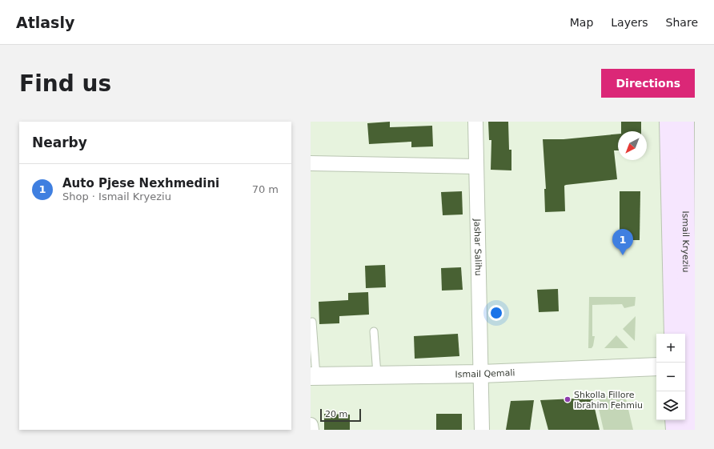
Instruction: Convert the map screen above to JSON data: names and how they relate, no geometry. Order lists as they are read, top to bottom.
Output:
{
  "streets": {
    "main road": ["Ismail Kryeziu"],
    "street": ["Jashar Salihu", "Ismail Qemali"]
  },
  "crossings": [
    ["Jashar Salihu", "Ismail Qemali"]
  ],
  "places": ["Shkolla Fillore Ibrahim Fehmiu"],
  "scale_bar": "20 m",
  "north": "bottom left",
  "page": {
    "header": "Atlasly",
    "nav": ["Map", "Layers", "Share"],
    "buttons": "Directions",
    "title": "Find us",
    "heading": "Nearby",
    "list": [
      {
        "mark": "1",
        "name": "Auto Pjese Nexhmedini",
        "note": "Shop · Ismail Kryeziu",
        "value": "70 m"
      }
    ],
    "pins": "1",
    "map_buttons": ["+", "−"],
    "scale": "20 m"
  }
}
